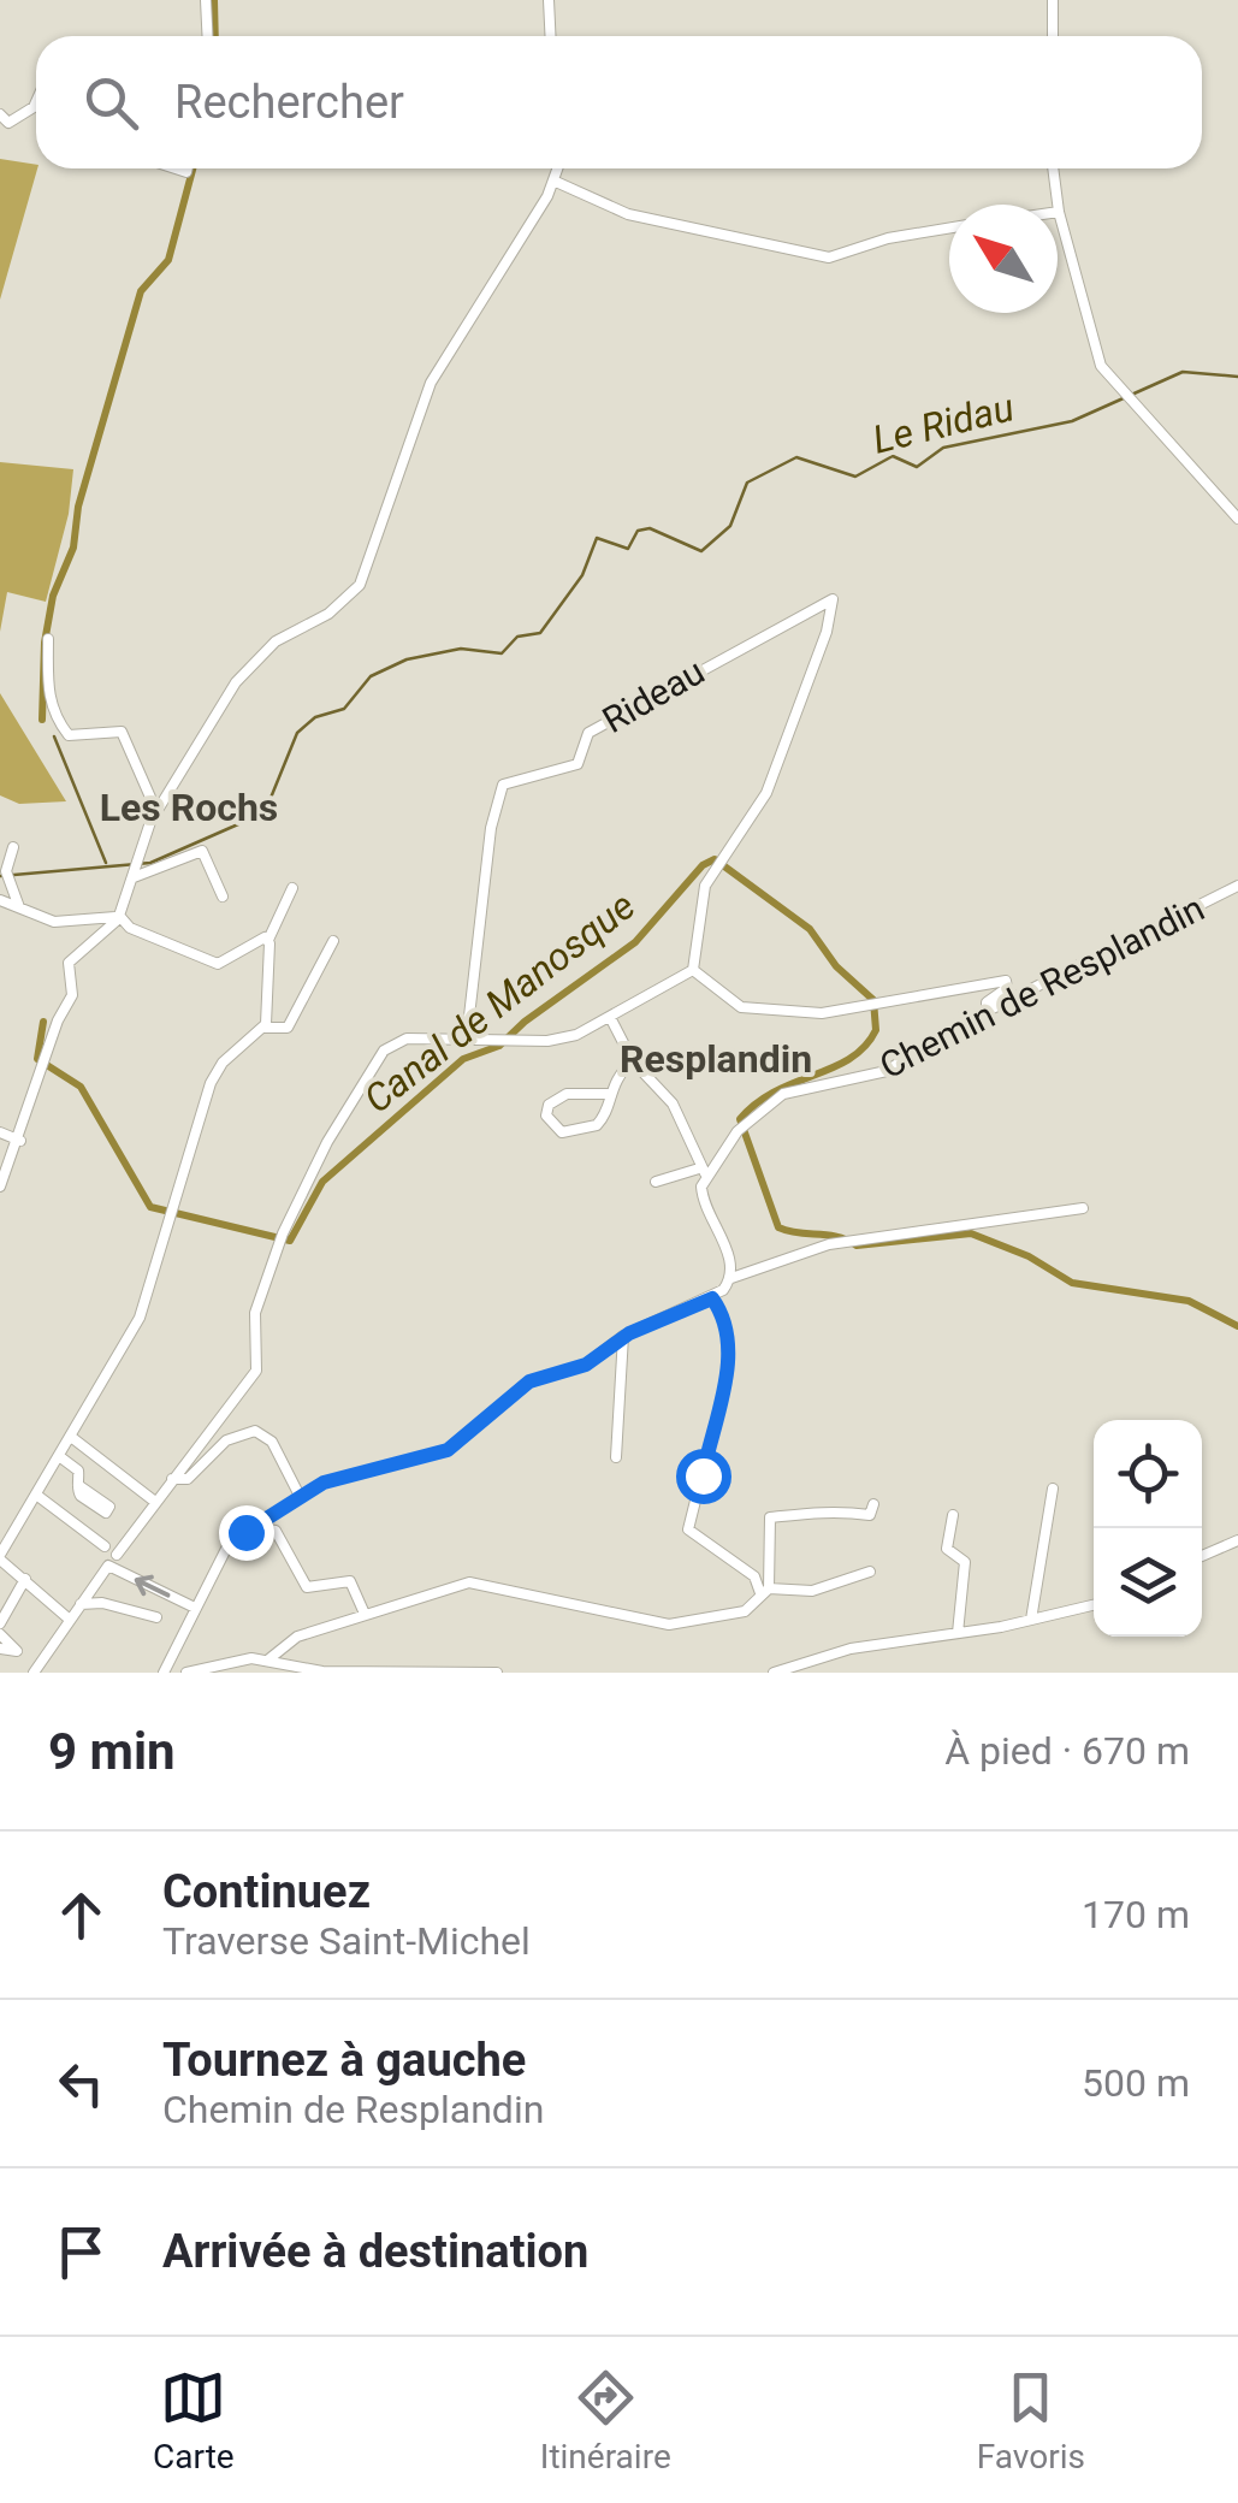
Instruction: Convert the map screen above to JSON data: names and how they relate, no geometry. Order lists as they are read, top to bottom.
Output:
{
  "streets": {
    "street": ["Rideau", "Chemin de Resplandin"]
  },
  "districts": ["Les Rochs", "Resplandin"],
  "water": ["Le Ridau", "Canal de Manosque"],
  "north": "top left",
  "page": {
    "search": "Rechercher",
    "heading": ["9 min", "À pied · 670 m"],
    "list": [
      ["Continuez", "Traverse Saint-Michel", "170 m"],
      ["Tournez à gauche", "Chemin de Resplandin", "500 m"],
      "Arrivée à destination"
    ],
    "nav": ["Carte", "Itinéraire", "Favoris"]
  }
}
